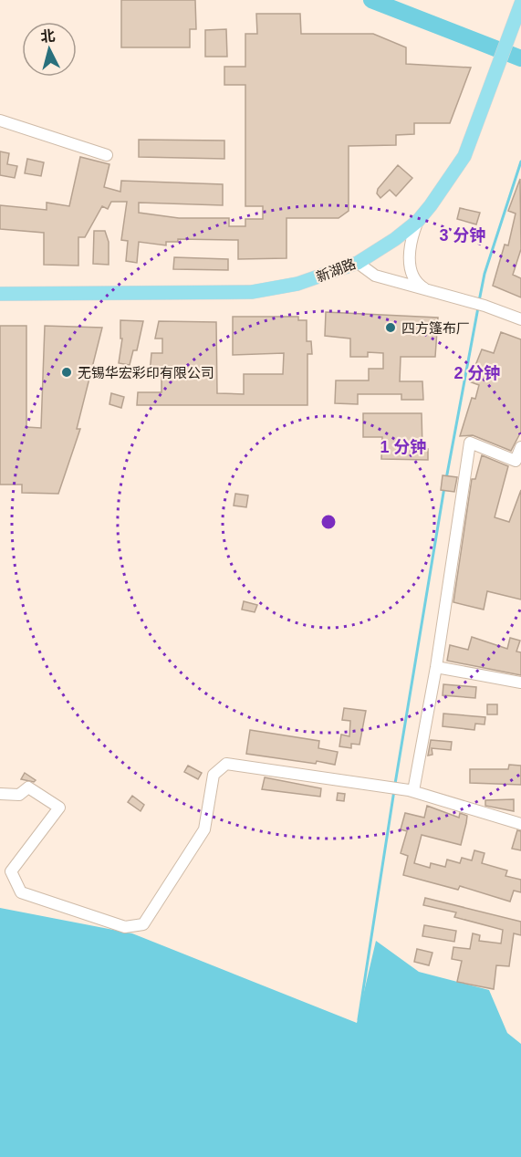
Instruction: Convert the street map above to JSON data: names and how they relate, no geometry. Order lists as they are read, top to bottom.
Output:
{
  "streets": {
    "main road": ["新湖路"]
  },
  "places": ["四方篷布厂", "无锡华宏彩印有限公司"],
  "north": "top",
  "rings": ["3 分钟", "2 分钟", "1 分钟"]
}
